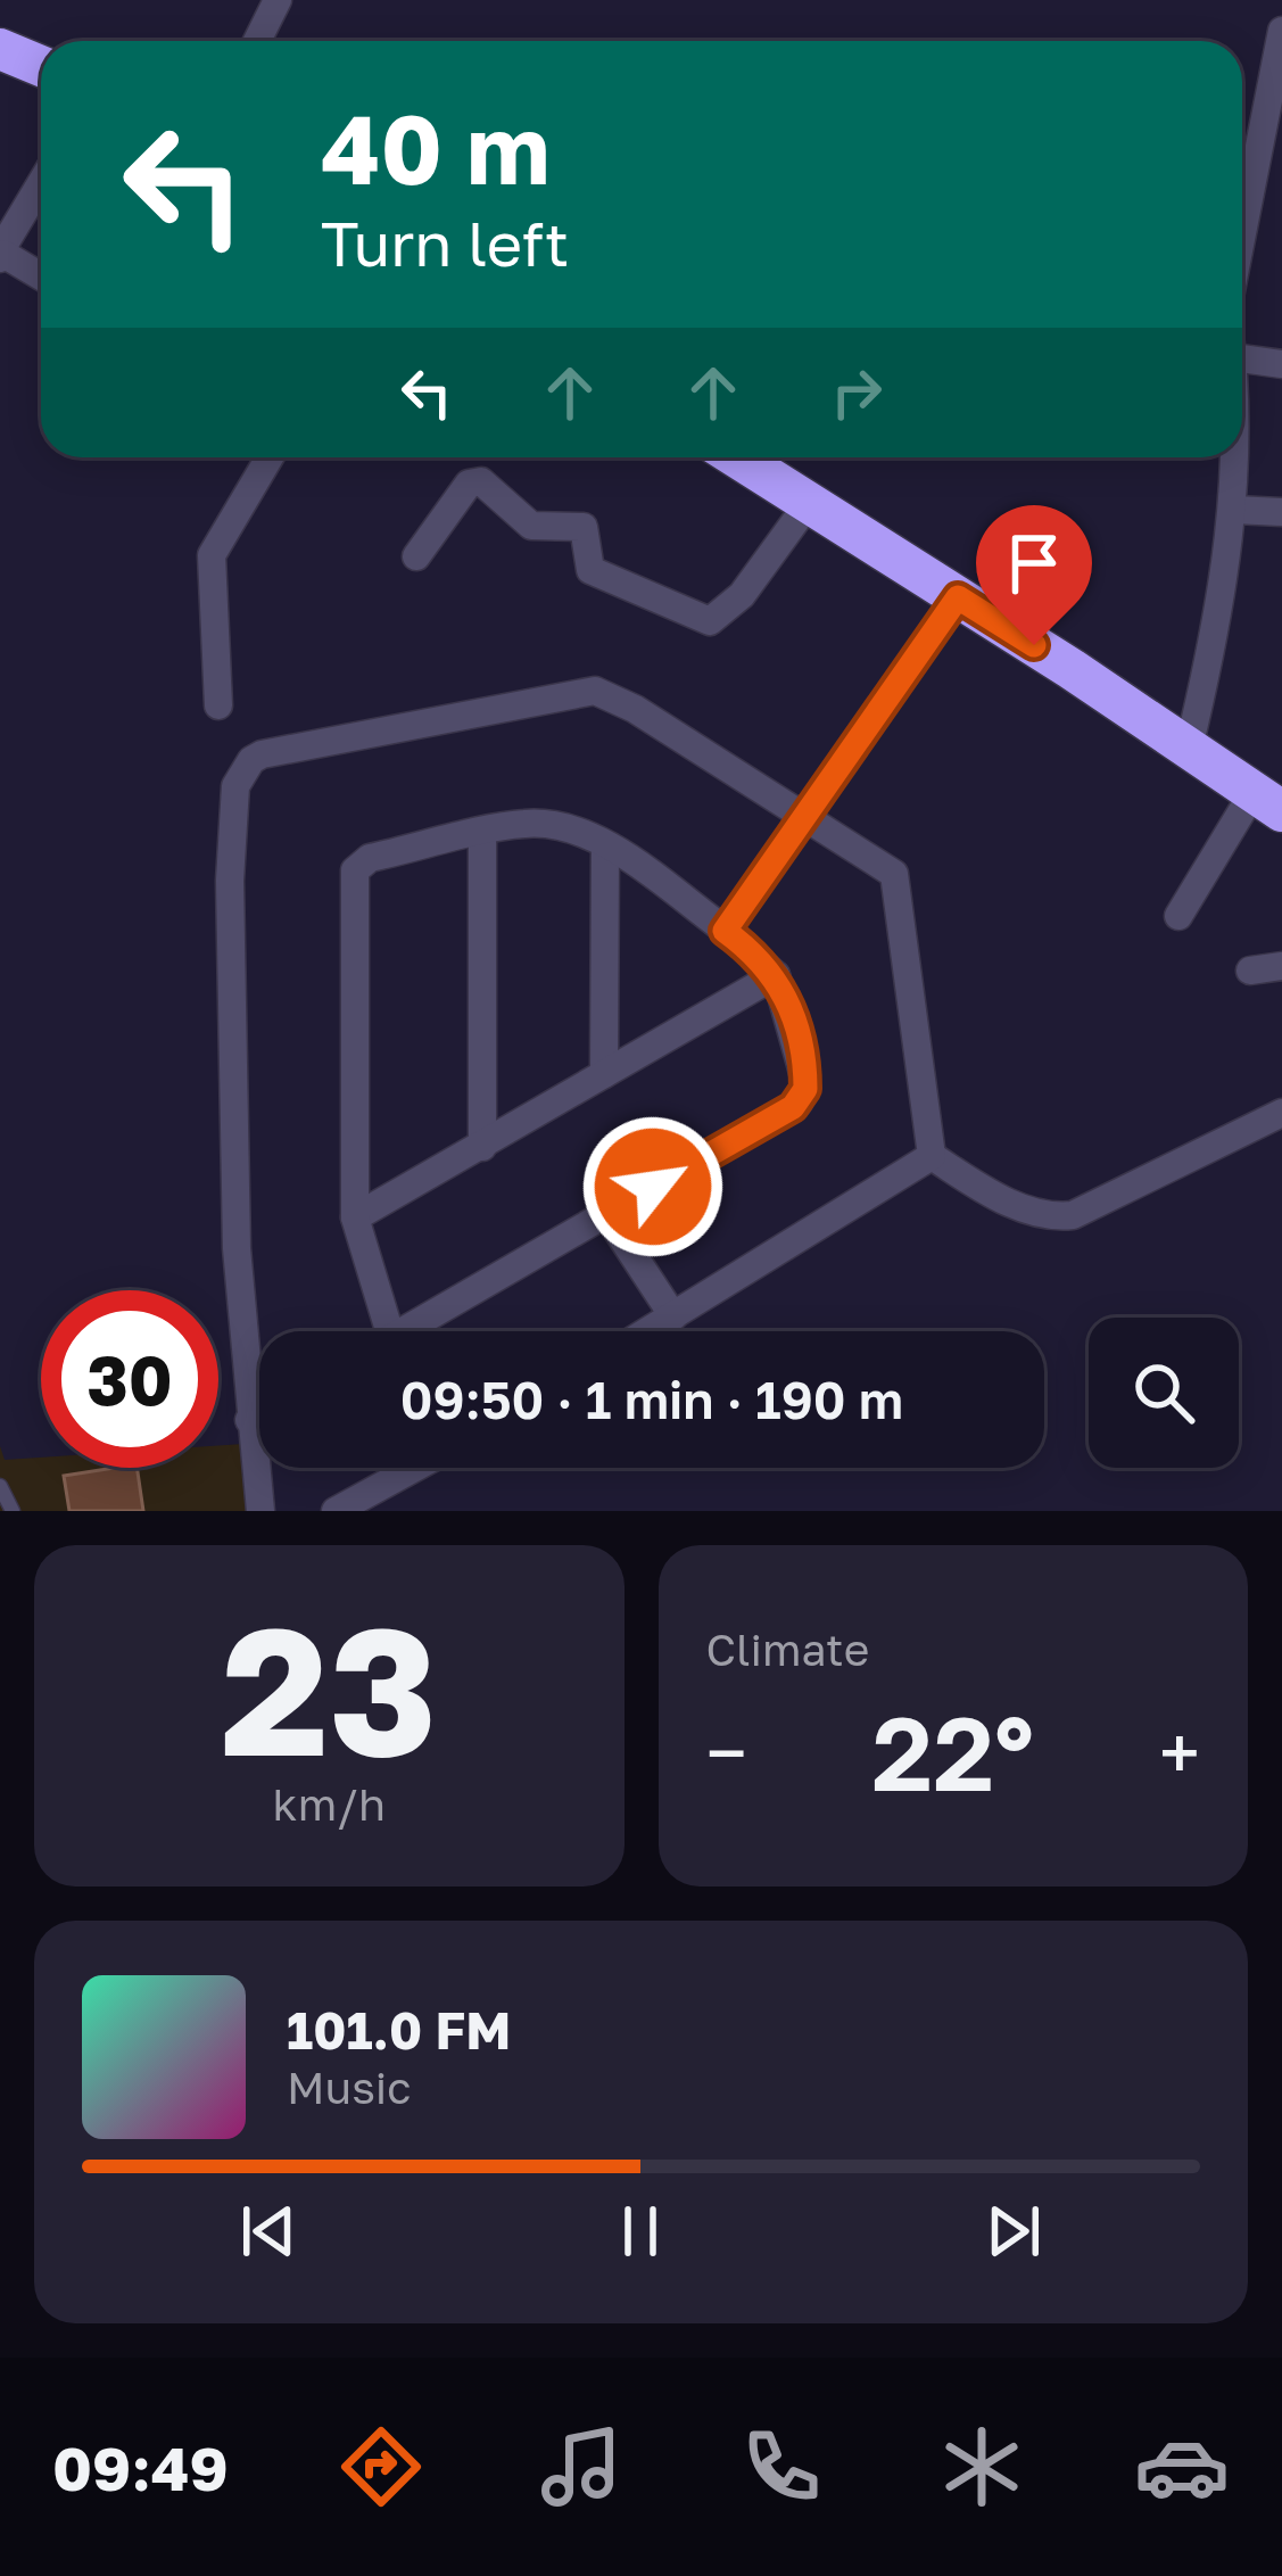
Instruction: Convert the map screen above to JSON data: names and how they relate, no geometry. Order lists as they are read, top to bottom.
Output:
{
  "page": {
    "turn": ["40 m", "Turn left"],
    "limit": "30",
    "trip": "09:50 · 1 min · 190 m",
    "tile": [
      ["23", "km/h"],
      "Climate"
    ],
    "heat": ["−", "22°", "+"],
    "song": ["101.0 FM", "Music"],
    "tabs": "09:49"
  }
}
